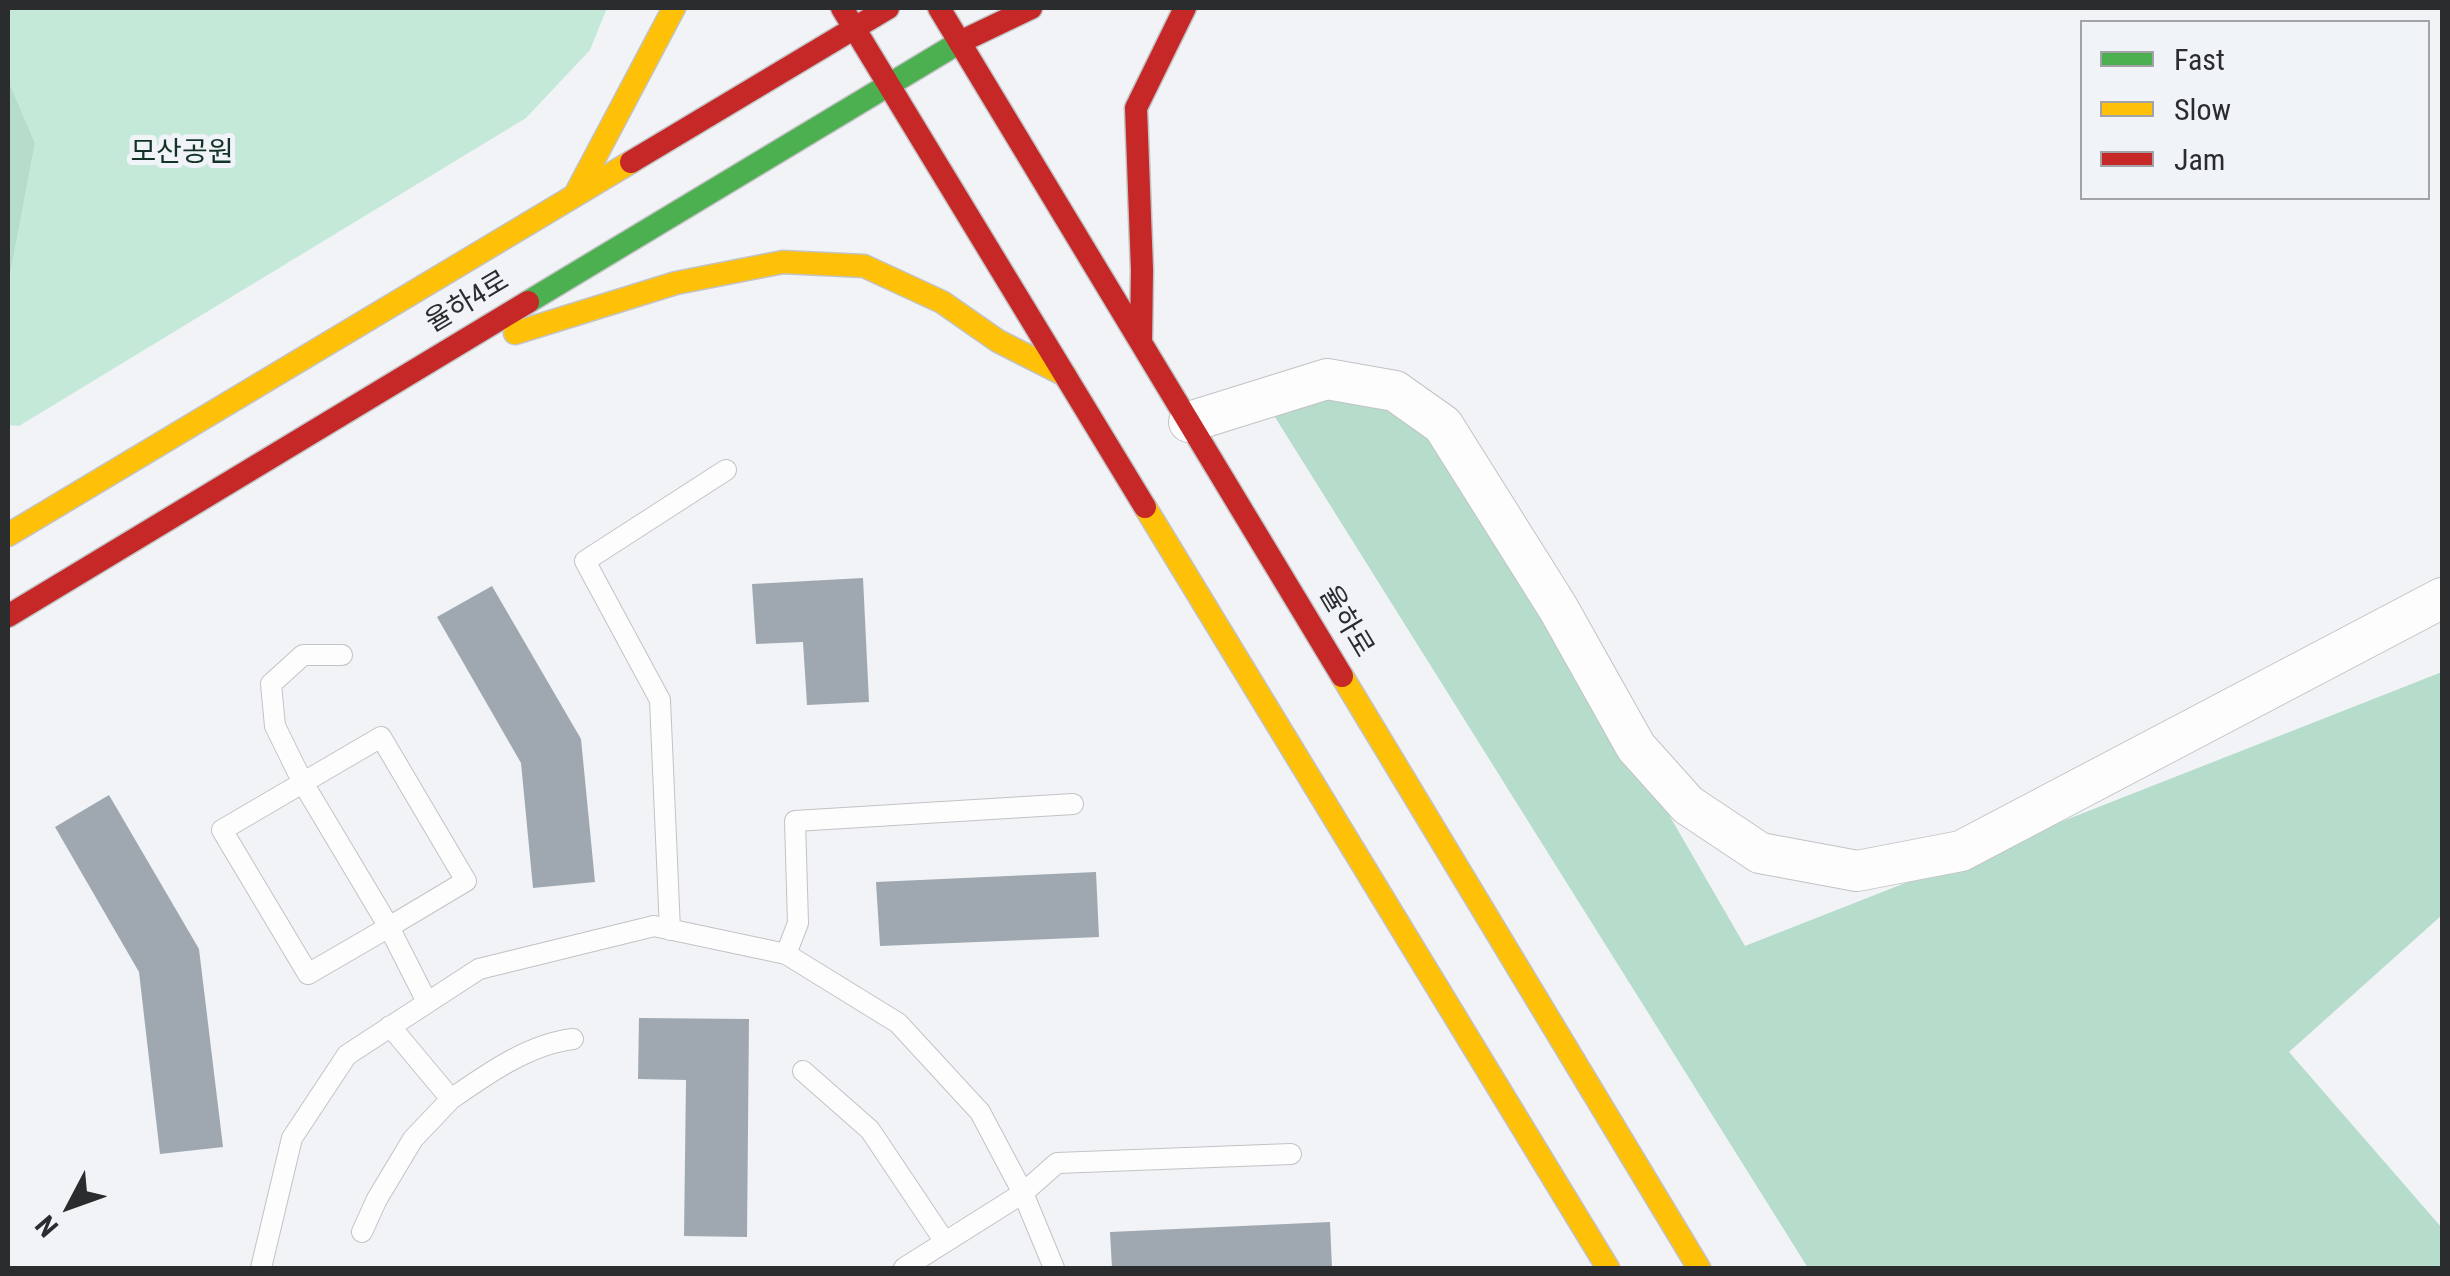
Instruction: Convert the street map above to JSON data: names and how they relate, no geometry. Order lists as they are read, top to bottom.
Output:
{
  "streets": {
    "main road": ["율하4로", "율하로"]
  },
  "crossings": [
    ["율하4로", "율하로"]
  ],
  "parks": ["모산공원"],
  "legend": ["Fast", "Slow", "Jam"],
  "north": "bottom left"
}
